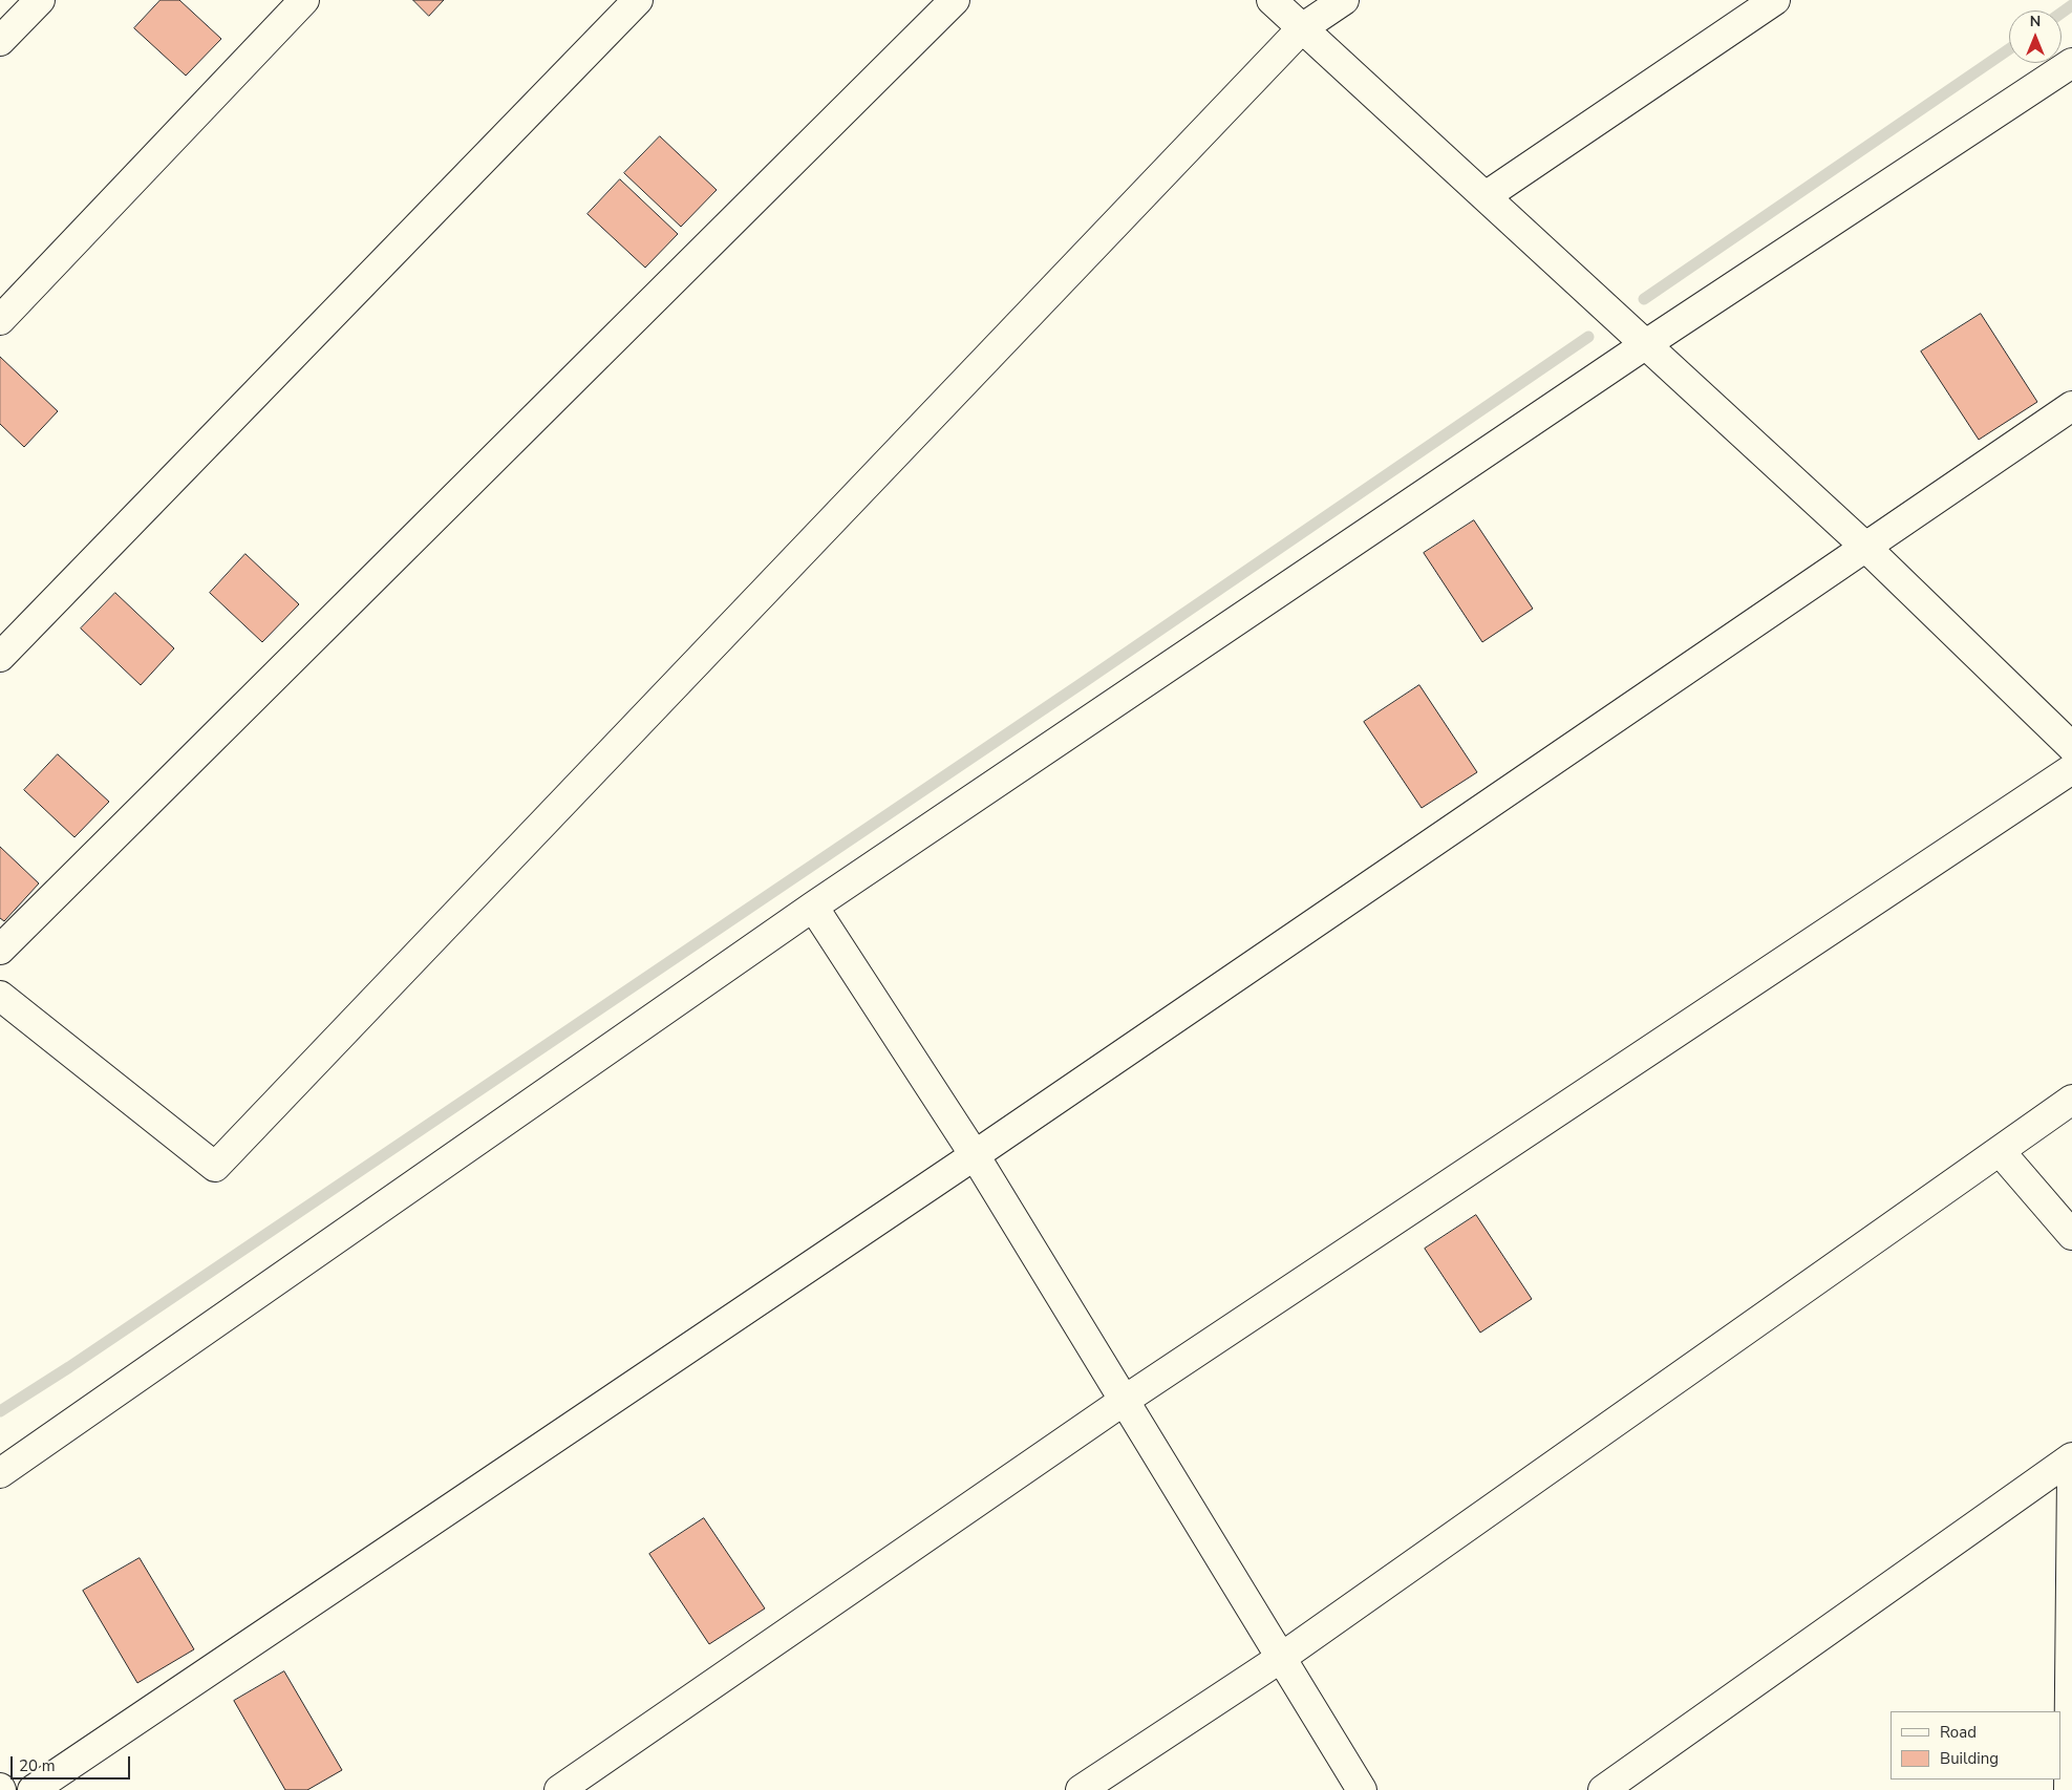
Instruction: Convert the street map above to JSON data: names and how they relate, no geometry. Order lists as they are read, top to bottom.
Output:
{
  "legend": ["Road", "Building"],
  "scale_bar": "20 m",
  "north": "top"
}
